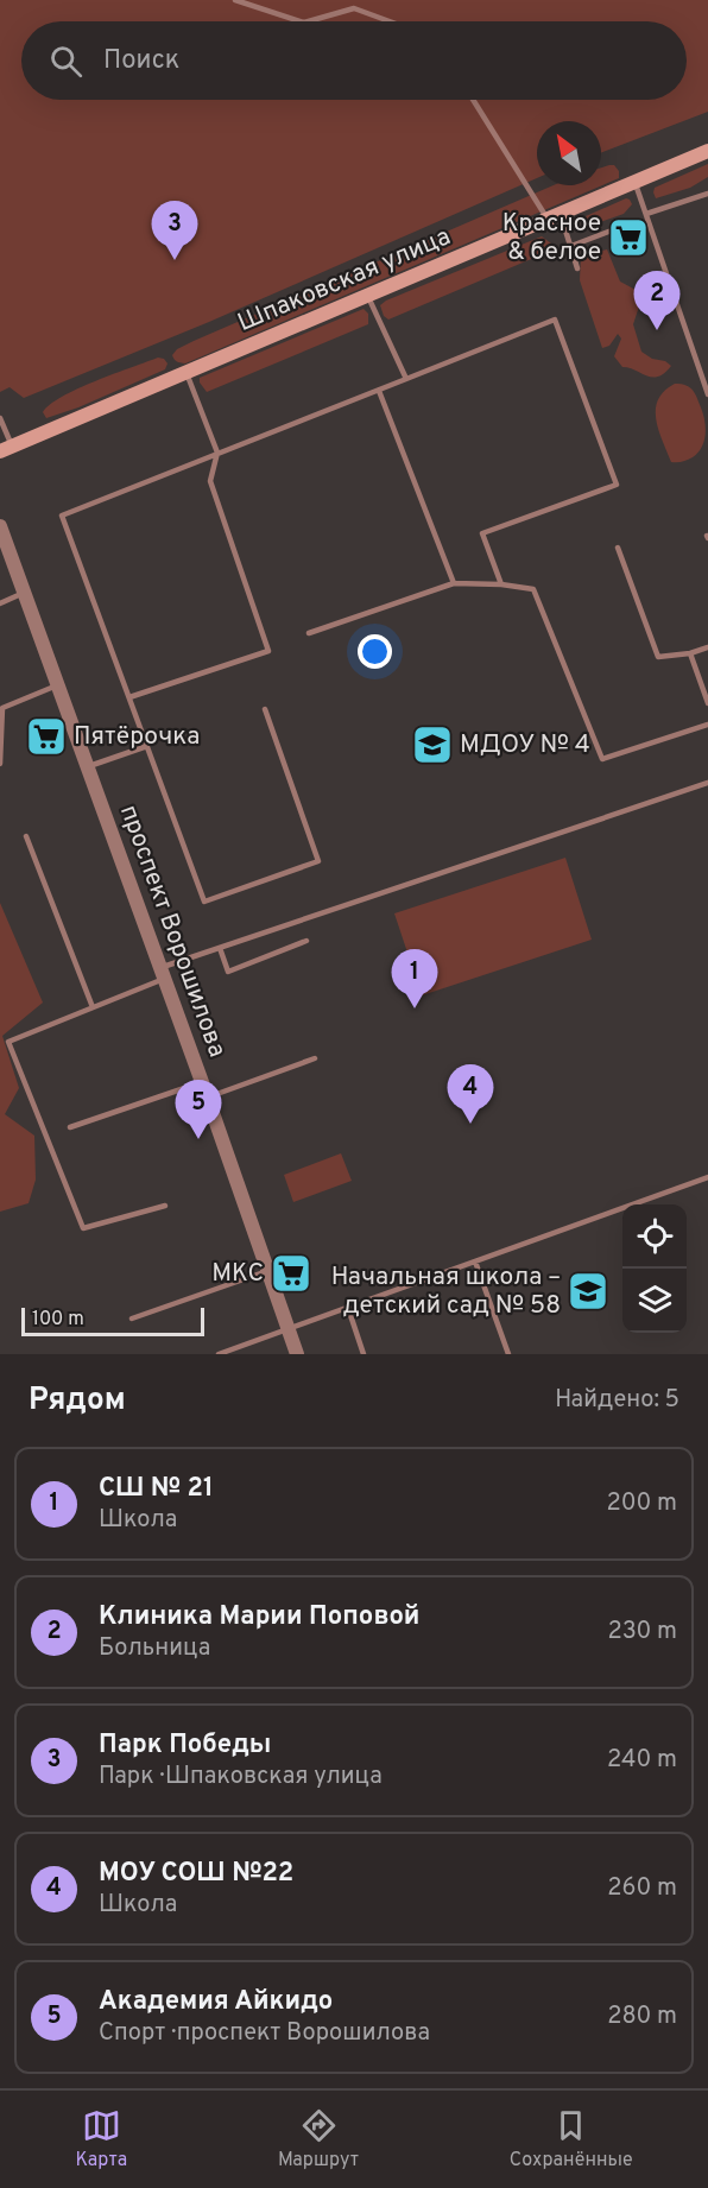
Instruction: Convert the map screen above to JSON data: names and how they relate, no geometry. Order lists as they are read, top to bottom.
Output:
{
  "streets": {
    "main road": ["Шпаковская улица"],
    "street": ["проспект Ворошилова"]
  },
  "places": {
    "supermarket": ["Красное & белое", "Пятёрочка", "МКС"],
    "school or university": ["МДОУ № 4", "Начальная школа – детский сад № 58"]
  },
  "scale_bar": "100 m",
  "north": "top left",
  "page": {
    "search": "Поиск",
    "pins": [
      "3",
      "2",
      "1",
      "4",
      "5"
    ],
    "scale": "100 m",
    "heading": ["Рядом", "Найдено: 5"],
    "list": [
      {
        "mark": "1",
        "name": "СШ № 21",
        "note": "Школа",
        "value": "200 m"
      },
      {
        "mark": "2",
        "name": "Клиника Марии Поповой",
        "note": "Больница",
        "value": "230 m"
      },
      {
        "mark": "3",
        "name": "Парк Победы",
        "note": "Парк · Шпаковская улица",
        "value": "240 m"
      },
      {
        "mark": "4",
        "name": "МОУ СОШ №22",
        "note": "Школа",
        "value": "260 m"
      },
      {
        "mark": "5",
        "name": "Академия Айкидо",
        "note": "Спорт · проспект Ворошилова",
        "value": "280 m"
      }
    ],
    "nav": ["Карта", "Маршрут", "Сохранённые"]
  }
}
